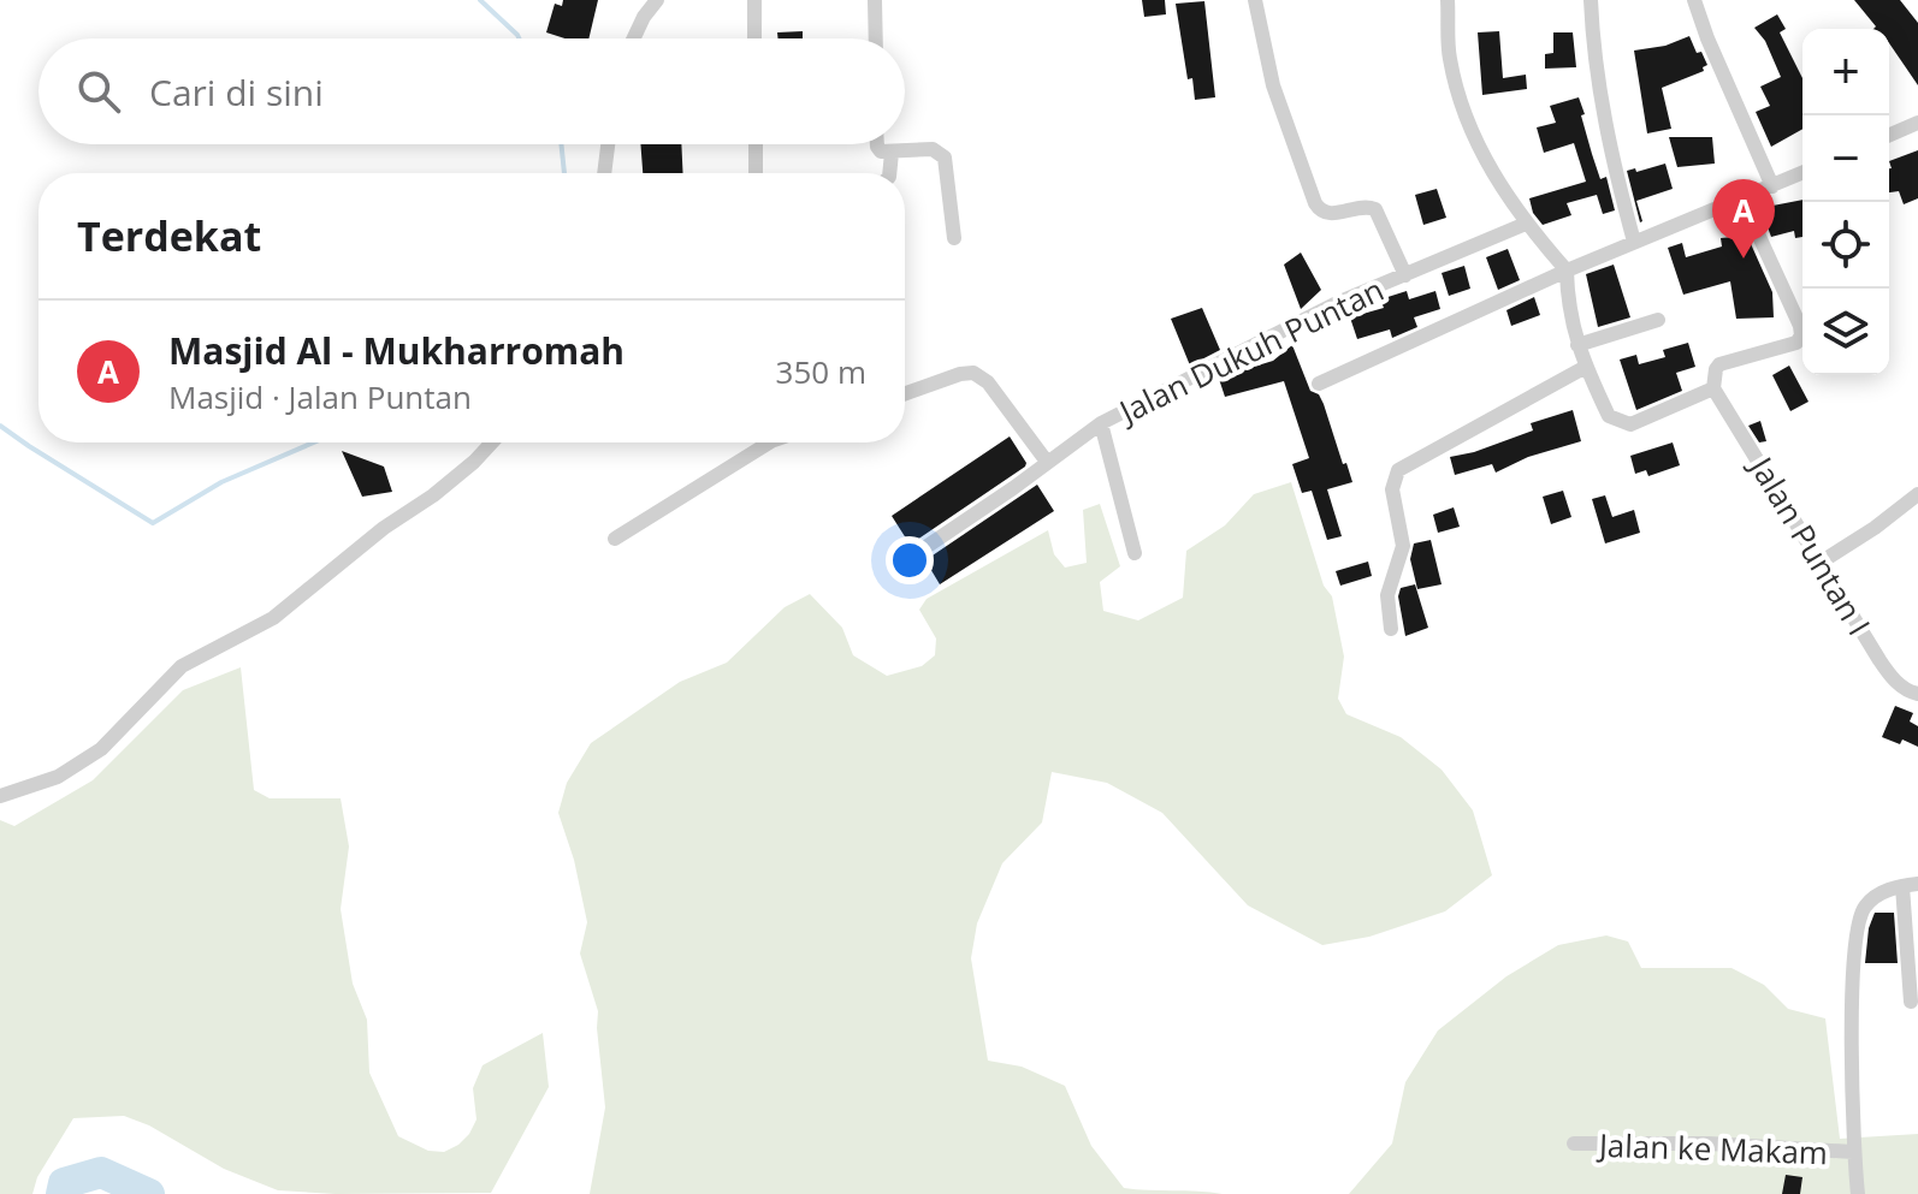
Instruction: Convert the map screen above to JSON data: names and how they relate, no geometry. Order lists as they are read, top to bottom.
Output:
{
  "streets": {
    "street": ["Jalan Dukuh Puntan", "Jalan Puntan I", "Jalan ke Makam"]
  },
  "page": {
    "map_buttons": ["+", "−"],
    "search": "Cari di sini",
    "heading": "Terdekat",
    "pins": "A",
    "list": [
      {
        "mark": "A",
        "name": "Masjid Al - Mukharromah",
        "note": "Masjid · Jalan Puntan",
        "value": "350 m"
      }
    ]
  }
}
